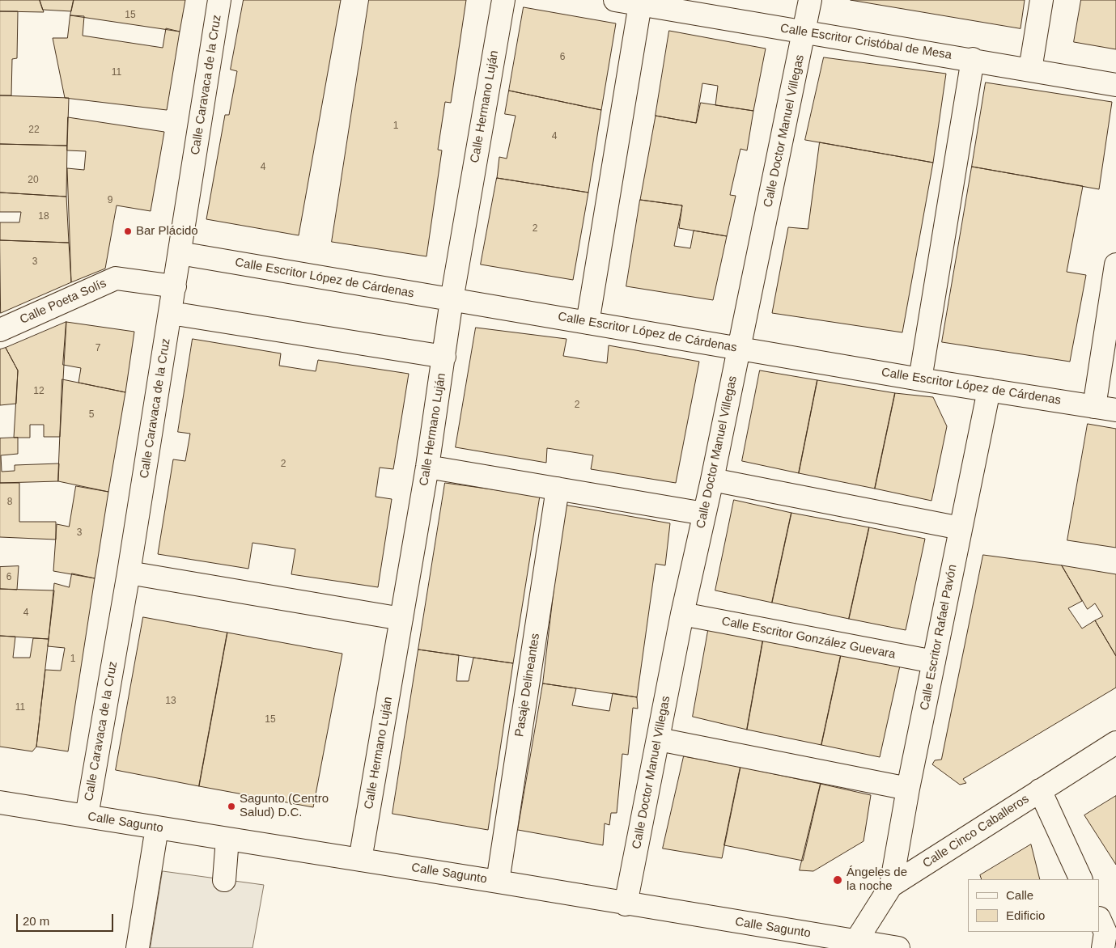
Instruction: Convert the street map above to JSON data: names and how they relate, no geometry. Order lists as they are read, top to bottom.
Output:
{
  "streets": {
    "street": [
      "Calle Escritor Cristóbal de Mesa",
      "Calle Caravaca de la Cruz",
      "Calle Hermano Luján",
      "Calle Doctor Manuel Villegas",
      "Calle Escritor López de Cárdenas",
      "Calle Poeta Solís",
      "Calle Escritor Rafael Pavón",
      "Calle Escritor González Guevara",
      "Pasaje Delineantes",
      "Calle Sagunto",
      "Calle Cinco Caballeros"
    ]
  },
  "crossings": [
    ["Calle Escritor Cristóbal de Mesa", "Calle Doctor Manuel Villegas"],
    ["Calle Caravaca de la Cruz", "Calle Escritor López de Cárdenas"],
    ["Calle Caravaca de la Cruz", "Calle Poeta Solís"],
    ["Calle Caravaca de la Cruz", "Calle Sagunto"],
    ["Calle Hermano Luján", "Calle Escritor López de Cárdenas"],
    ["Calle Hermano Luján", "Calle Sagunto"],
    ["Calle Doctor Manuel Villegas", "Calle Escritor López de Cárdenas"],
    ["Calle Doctor Manuel Villegas", "Calle Escritor González Guevara"],
    ["Calle Doctor Manuel Villegas", "Calle Sagunto"],
    ["Calle Escritor López de Cárdenas", "Calle Escritor Rafael Pavón"],
    ["Calle Escritor Rafael Pavón", "Calle Escritor González Guevara"],
    ["Calle Escritor Rafael Pavón", "Calle Cinco Caballeros"],
    ["Pasaje Delineantes", "Calle Sagunto"],
    ["Calle Sagunto", "Calle Cinco Caballeros"]
  ],
  "places": ["Bar Plácido", "Sagunto (Centro Salud) D.C.", "Ángeles de la noche"],
  "house_numbers": [
    "15",
    "6",
    "11",
    "1",
    "22",
    "4",
    "4",
    "20",
    "9",
    "18",
    "2",
    "3",
    "7",
    "12",
    "2",
    "5",
    "2",
    "8",
    "3",
    "6",
    "4",
    "1",
    "13",
    "11",
    "15"
  ],
  "legend": ["Calle", "Edificio"],
  "scale_bar": "20 m"
}
